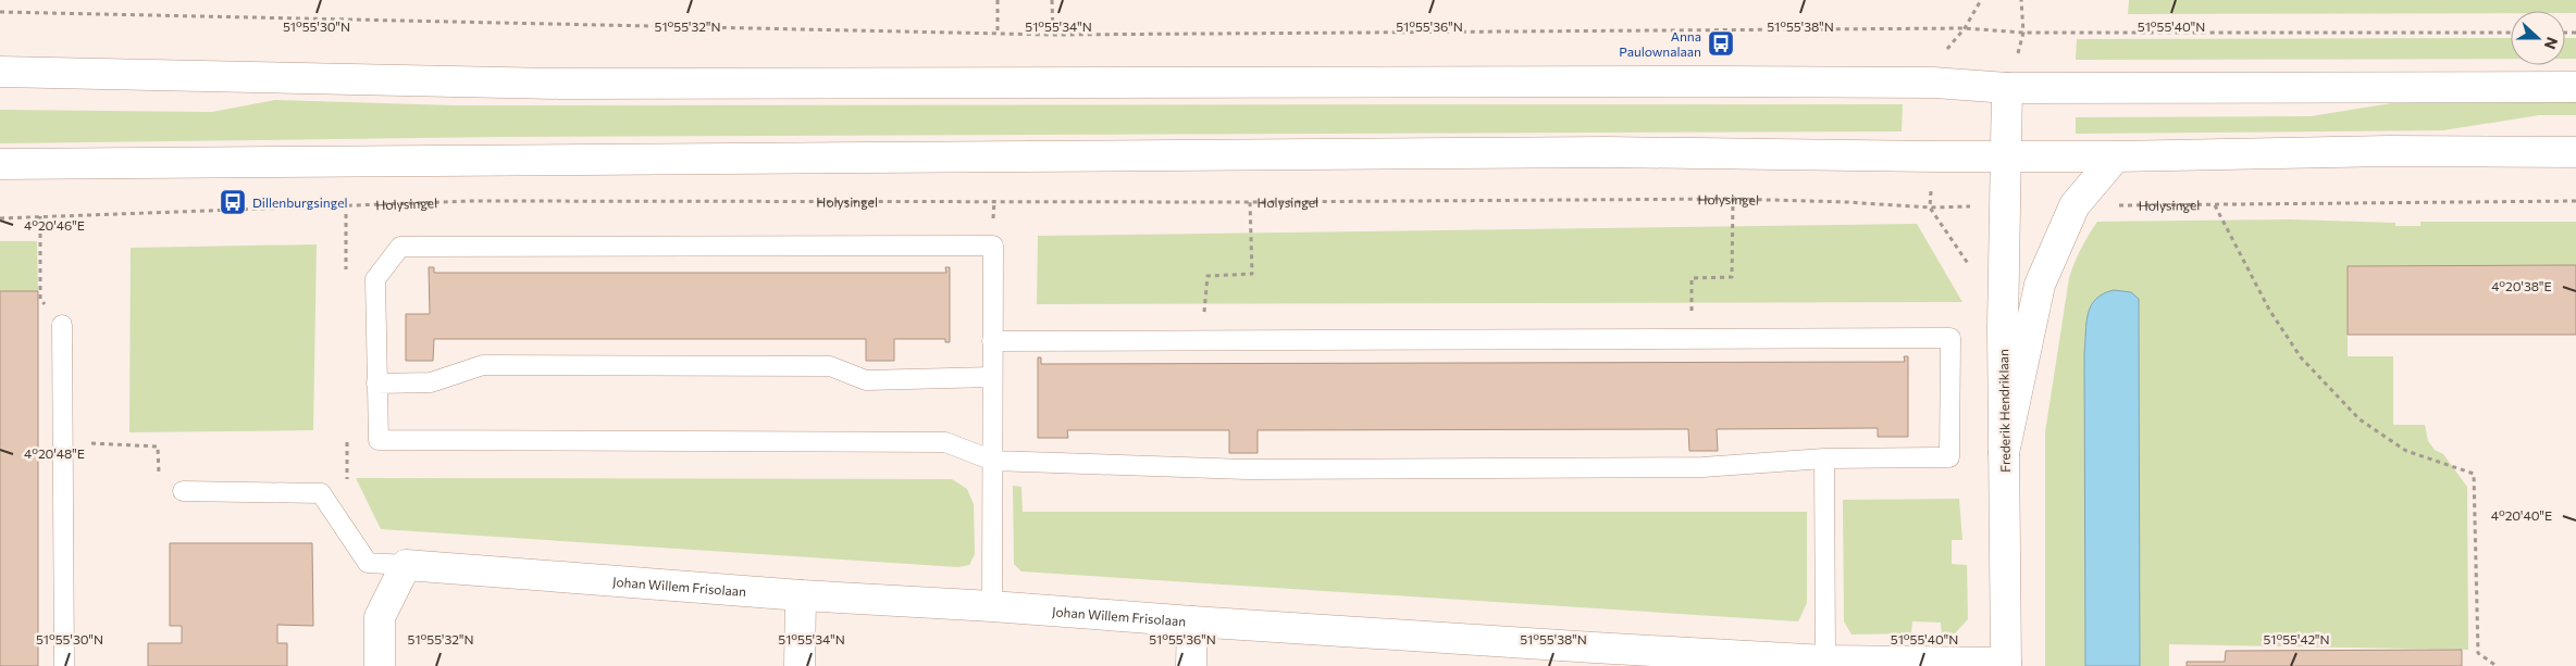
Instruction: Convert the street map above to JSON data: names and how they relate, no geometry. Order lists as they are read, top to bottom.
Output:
{
  "streets": {
    "street": ["Frederik Hendriklaan", "Johan Willem Frisolaan"],
    "path": ["Holysingel"]
  },
  "crossings": [
    ["Holysingel", "Frederik Hendriklaan"],
    ["Frederik Hendriklaan", "Johan Willem Frisolaan"]
  ],
  "places": {
    "bus stop": ["Anna Paulownalaan", "Dillenburgsingel"]
  },
  "north": "right",
  "coordinates": [
    "51°55'30\"N",
    "51°55'32\"N",
    "51°55'34\"N",
    "51°55'36\"N",
    "51°55'38\"N",
    "51°55'40\"N",
    "4°20'46\"E",
    "4°20'38\"E",
    "4°20'48\"E",
    "4°20'40\"E",
    "51°55'42\"N"
  ]
}
